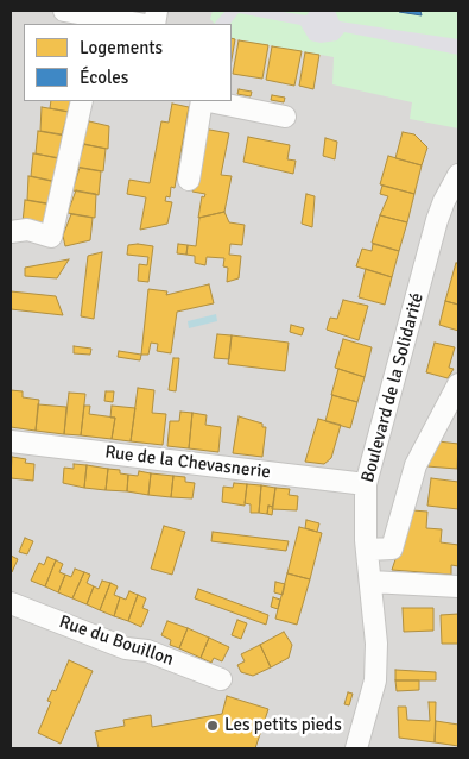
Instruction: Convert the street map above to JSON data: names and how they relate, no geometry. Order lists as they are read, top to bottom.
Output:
{
  "streets": {
    "street": ["Boulevard de la Solidarité", "Rue de la Chevasnerie", "Rue du Bouillon"]
  },
  "crossings": [
    ["Boulevard de la Solidarité", "Rue de la Chevasnerie"]
  ],
  "places": ["Les petits pieds"],
  "legend": ["Logements", "Écoles"]
}
